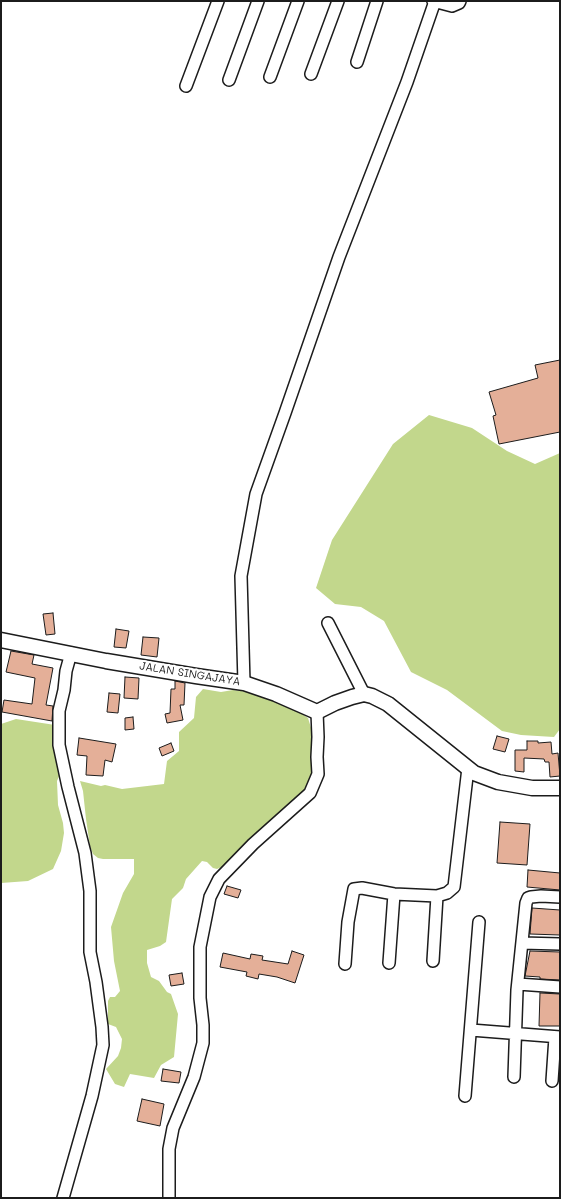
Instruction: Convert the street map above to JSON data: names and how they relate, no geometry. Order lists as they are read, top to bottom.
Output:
{
  "streets": {
    "street": ["JALAN SINGAJAYA"]
  }
}
